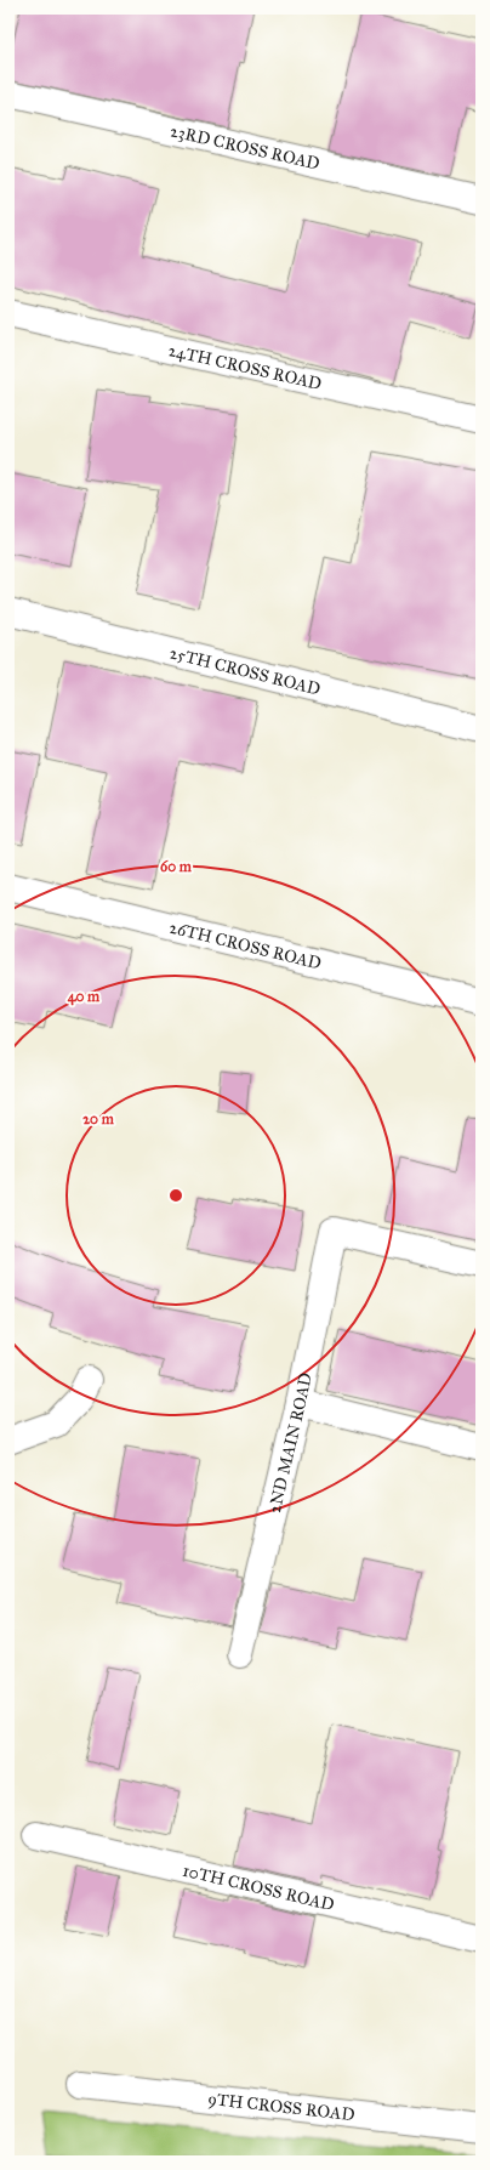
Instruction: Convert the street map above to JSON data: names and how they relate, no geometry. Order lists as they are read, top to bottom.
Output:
{
  "streets": {
    "street": [
      "23RD CROSS ROAD",
      "24TH CROSS ROAD",
      "25TH CROSS ROAD",
      "26TH CROSS ROAD",
      "2ND MAIN ROAD",
      "10TH CROSS ROAD",
      "9TH CROSS ROAD"
    ]
  },
  "rings": ["60 m", "40 m", "20 m"]
}
